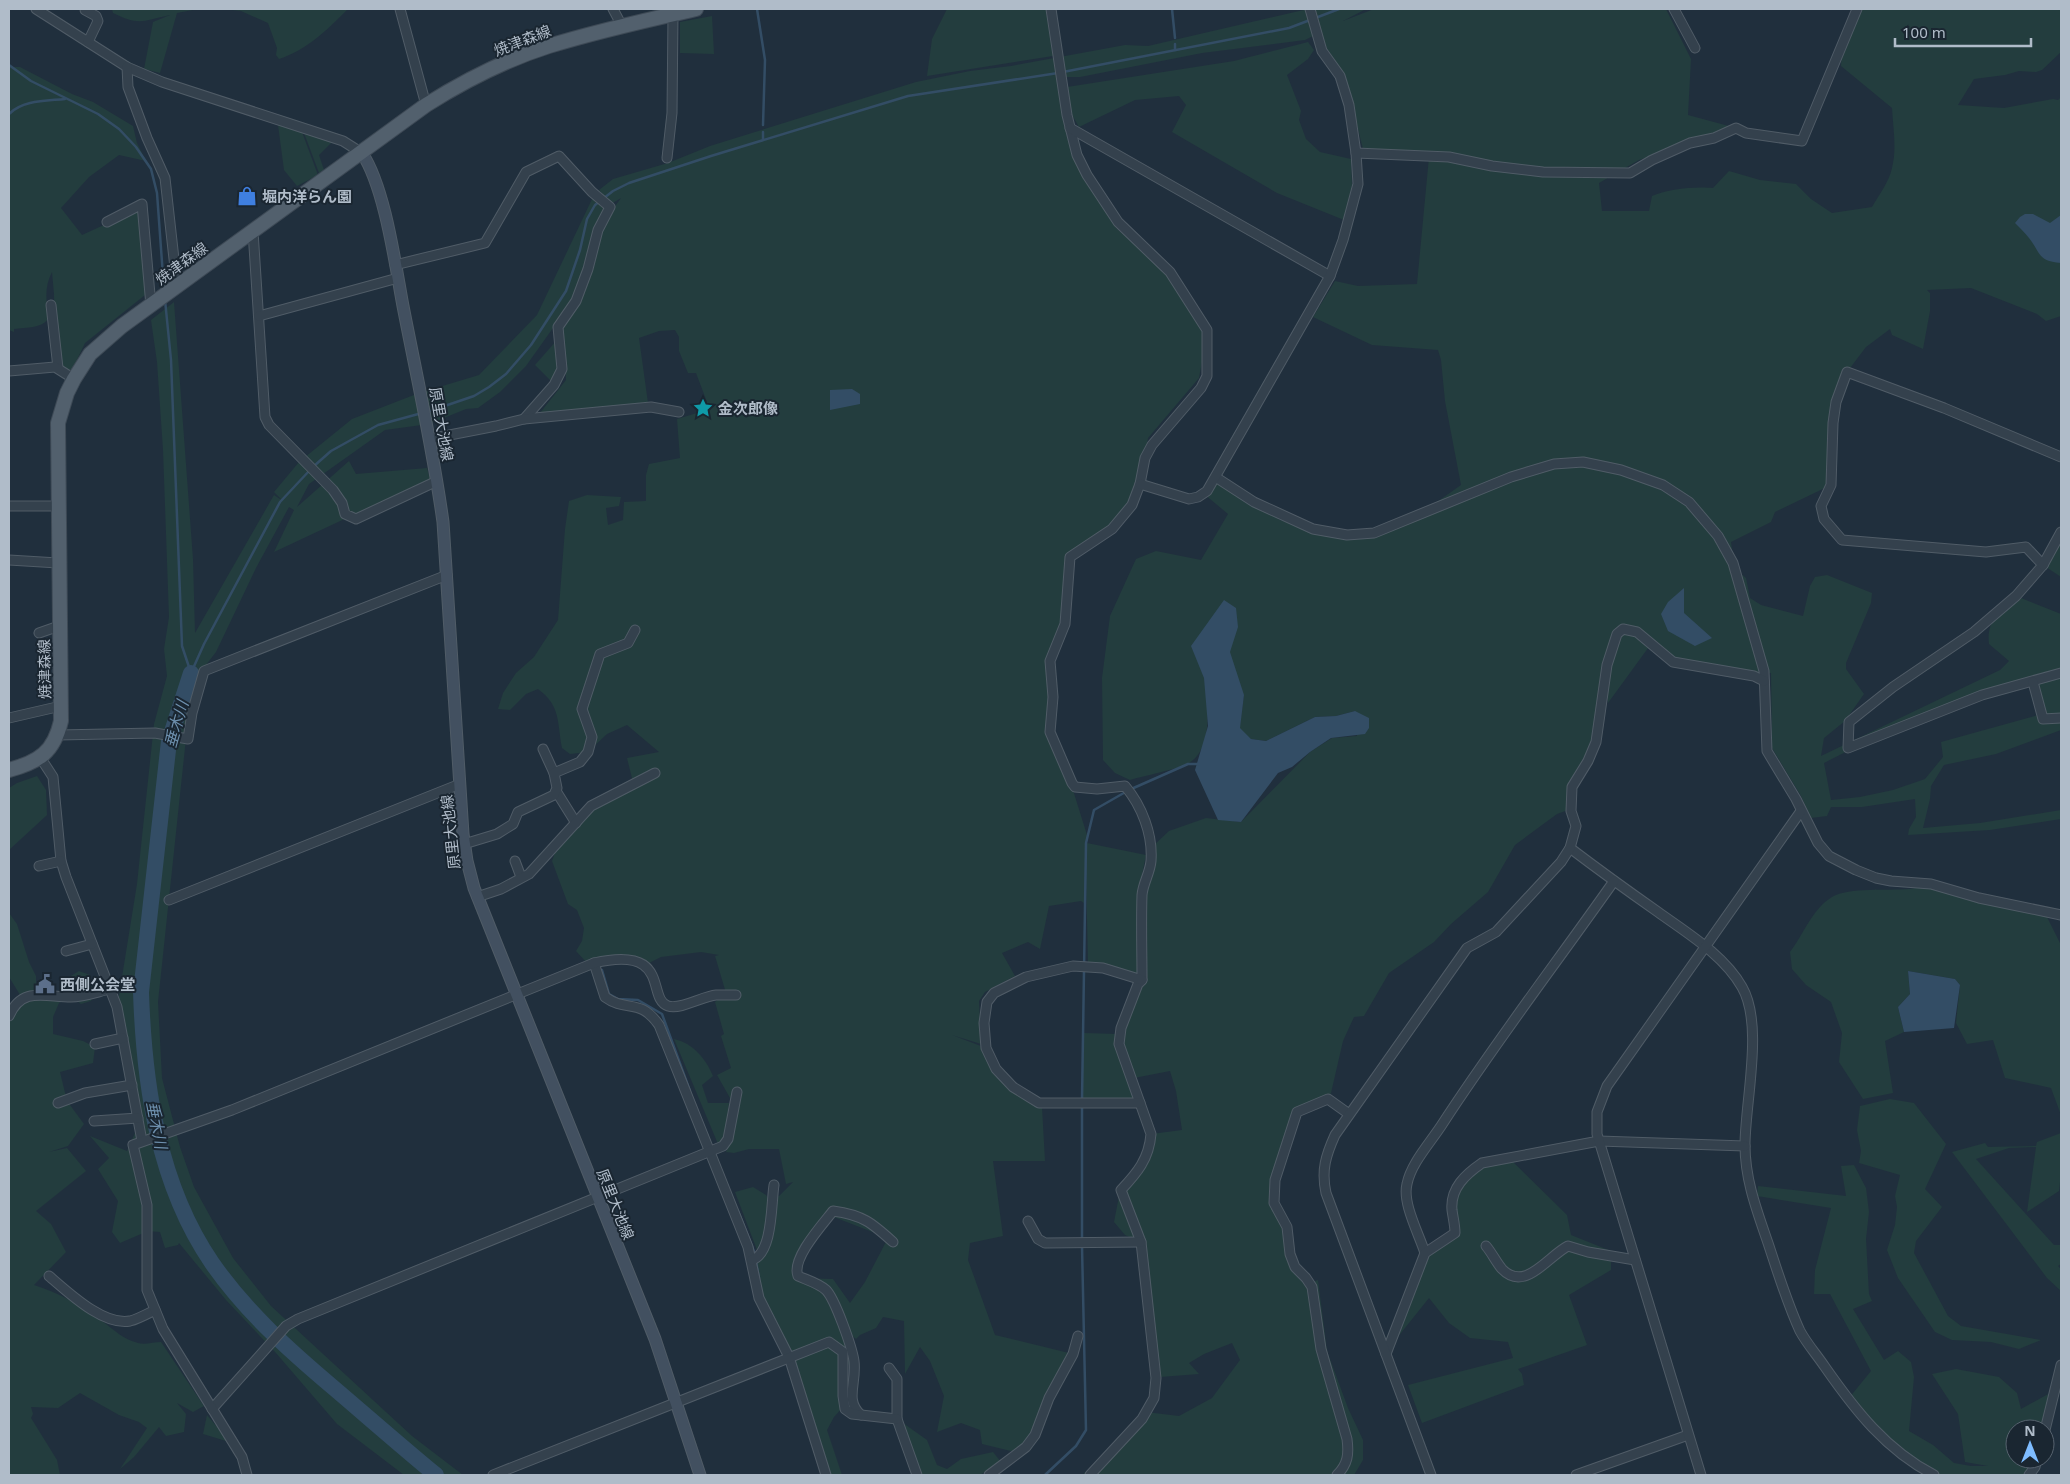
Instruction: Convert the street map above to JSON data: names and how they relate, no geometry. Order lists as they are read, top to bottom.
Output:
{
  "streets": {
    "main road": ["焼津森線", "原里大池線"]
  },
  "crossings": [
    ["焼津森線", "原里大池線"]
  ],
  "water": ["垂木川"],
  "places": {
    "shop": ["堀内洋らん園"],
    "place": ["金次郎像"],
    "public building": ["西側公会堂"]
  },
  "scale_bar": "100 m",
  "north": "top"
}
